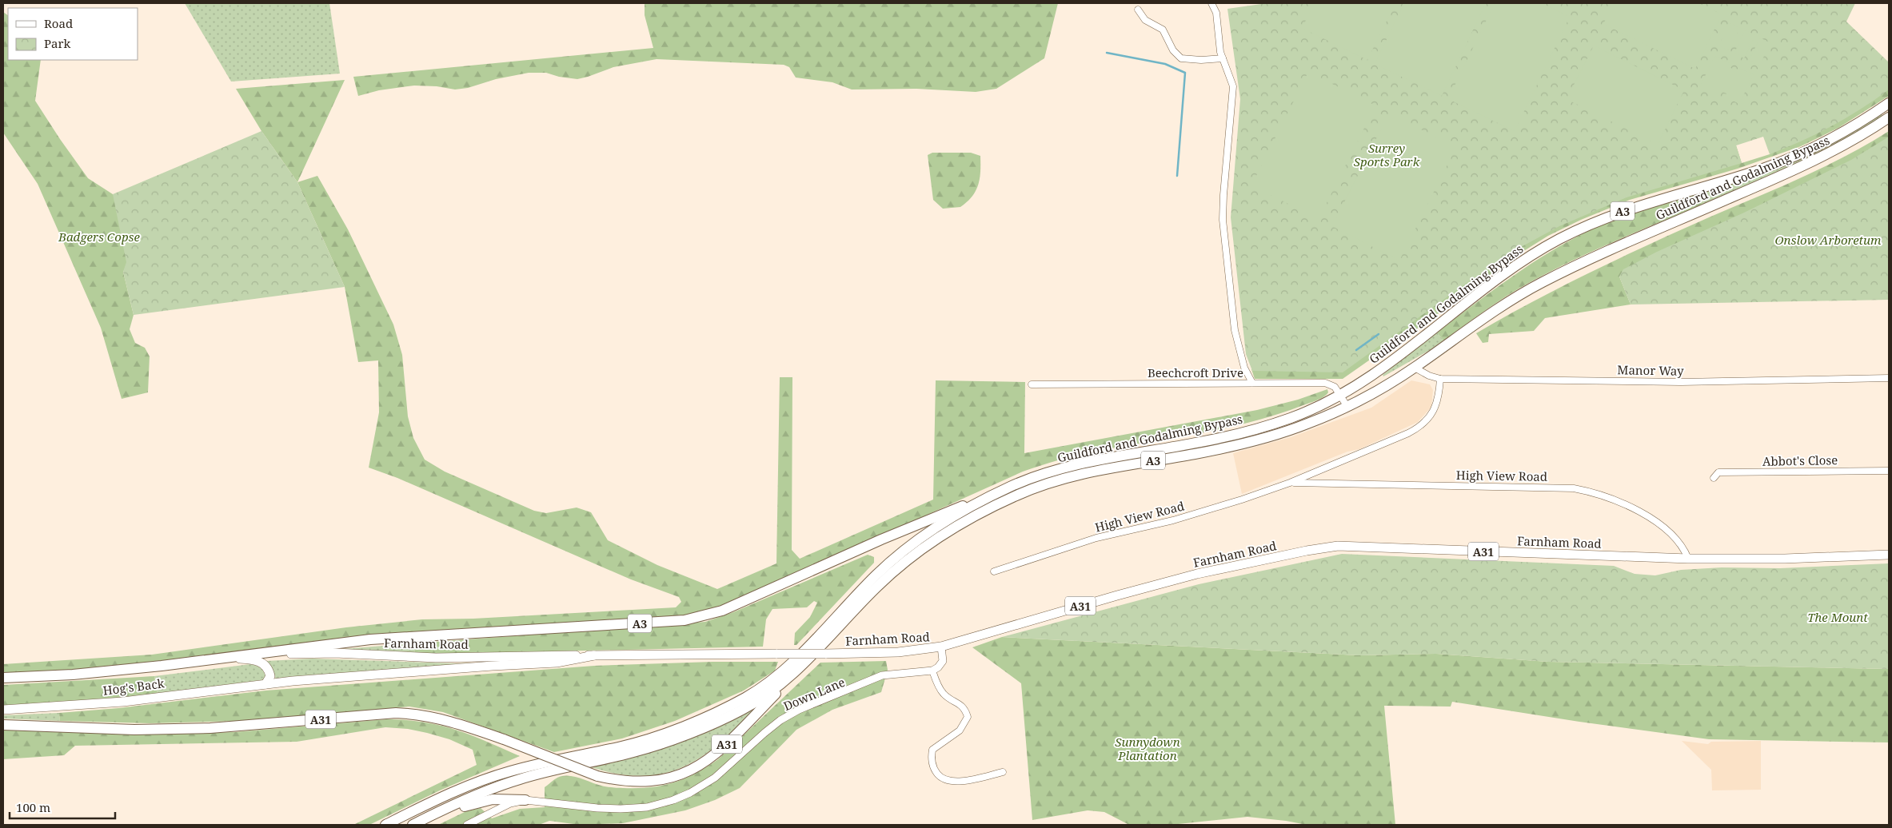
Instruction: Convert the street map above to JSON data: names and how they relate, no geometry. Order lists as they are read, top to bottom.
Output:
{
  "streets": {
    "highway": [
      "Guildford and Godalming Bypass",
      "A3",
      "A31",
      "Hog's Back"
    ],
    "main road": ["Farnham Road"],
    "street": [
      "Manor Way",
      "Beechcroft Drive",
      "Abbot's Close",
      "High View Road",
      "Down Lane"
    ]
  },
  "crossings": [
    ["Guildford and Godalming Bypass", "A3"],
    ["Guildford and Godalming Bypass", "Manor Way"],
    ["Guildford and Godalming Bypass", "Beechcroft Drive"],
    ["Guildford and Godalming Bypass", "A31"],
    ["A3", "Farnham Road"],
    ["A3", "Hog's Back"],
    ["Manor Way", "High View Road"],
    ["High View Road", "Farnham Road"],
    ["Farnham Road", "A31"],
    ["Farnham Road", "Hog's Back"],
    ["A31", "Hog's Back"]
  ],
  "parks": [
    "Surrey Sports Park",
    "Badgers Copse",
    "Onslow Arboretum",
    "The Mount",
    "Sunnydown Plantation"
  ],
  "legend": ["Road", "Park"],
  "scale_bar": "100 m"
}
